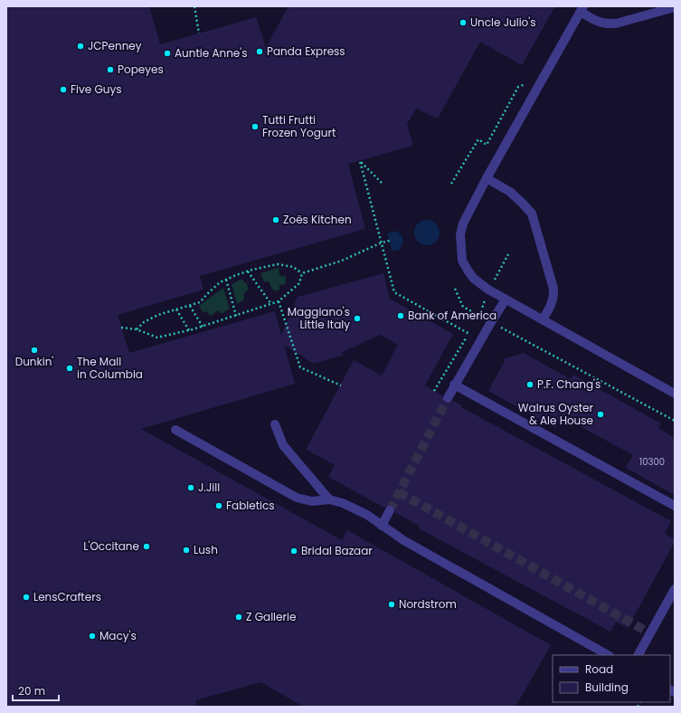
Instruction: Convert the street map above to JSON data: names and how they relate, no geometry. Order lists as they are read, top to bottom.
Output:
{
  "places": [
    "Uncle Julio's",
    "JCPenney",
    "Panda Express",
    "Auntie Anne's",
    "Popeyes",
    "Five Guys",
    "Tutti Frutti Frozen Yogurt",
    "Zoës Kitchen",
    "Bank of America",
    "Maggiano's Little Italy",
    "Dunkin'",
    "The Mall in Columbia",
    "P.F. Chang's",
    "Walrus Oyster & Ale House",
    "J.Jill",
    "Fabletics",
    "L'Occitane",
    "Lush",
    "Bridal Bazaar",
    "LensCrafters",
    "Nordstrom",
    "Z Gallerie",
    "Macy's"
  ],
  "house_numbers": ["10300"],
  "legend": ["Road", "Building"],
  "scale_bar": "20 m"
}
